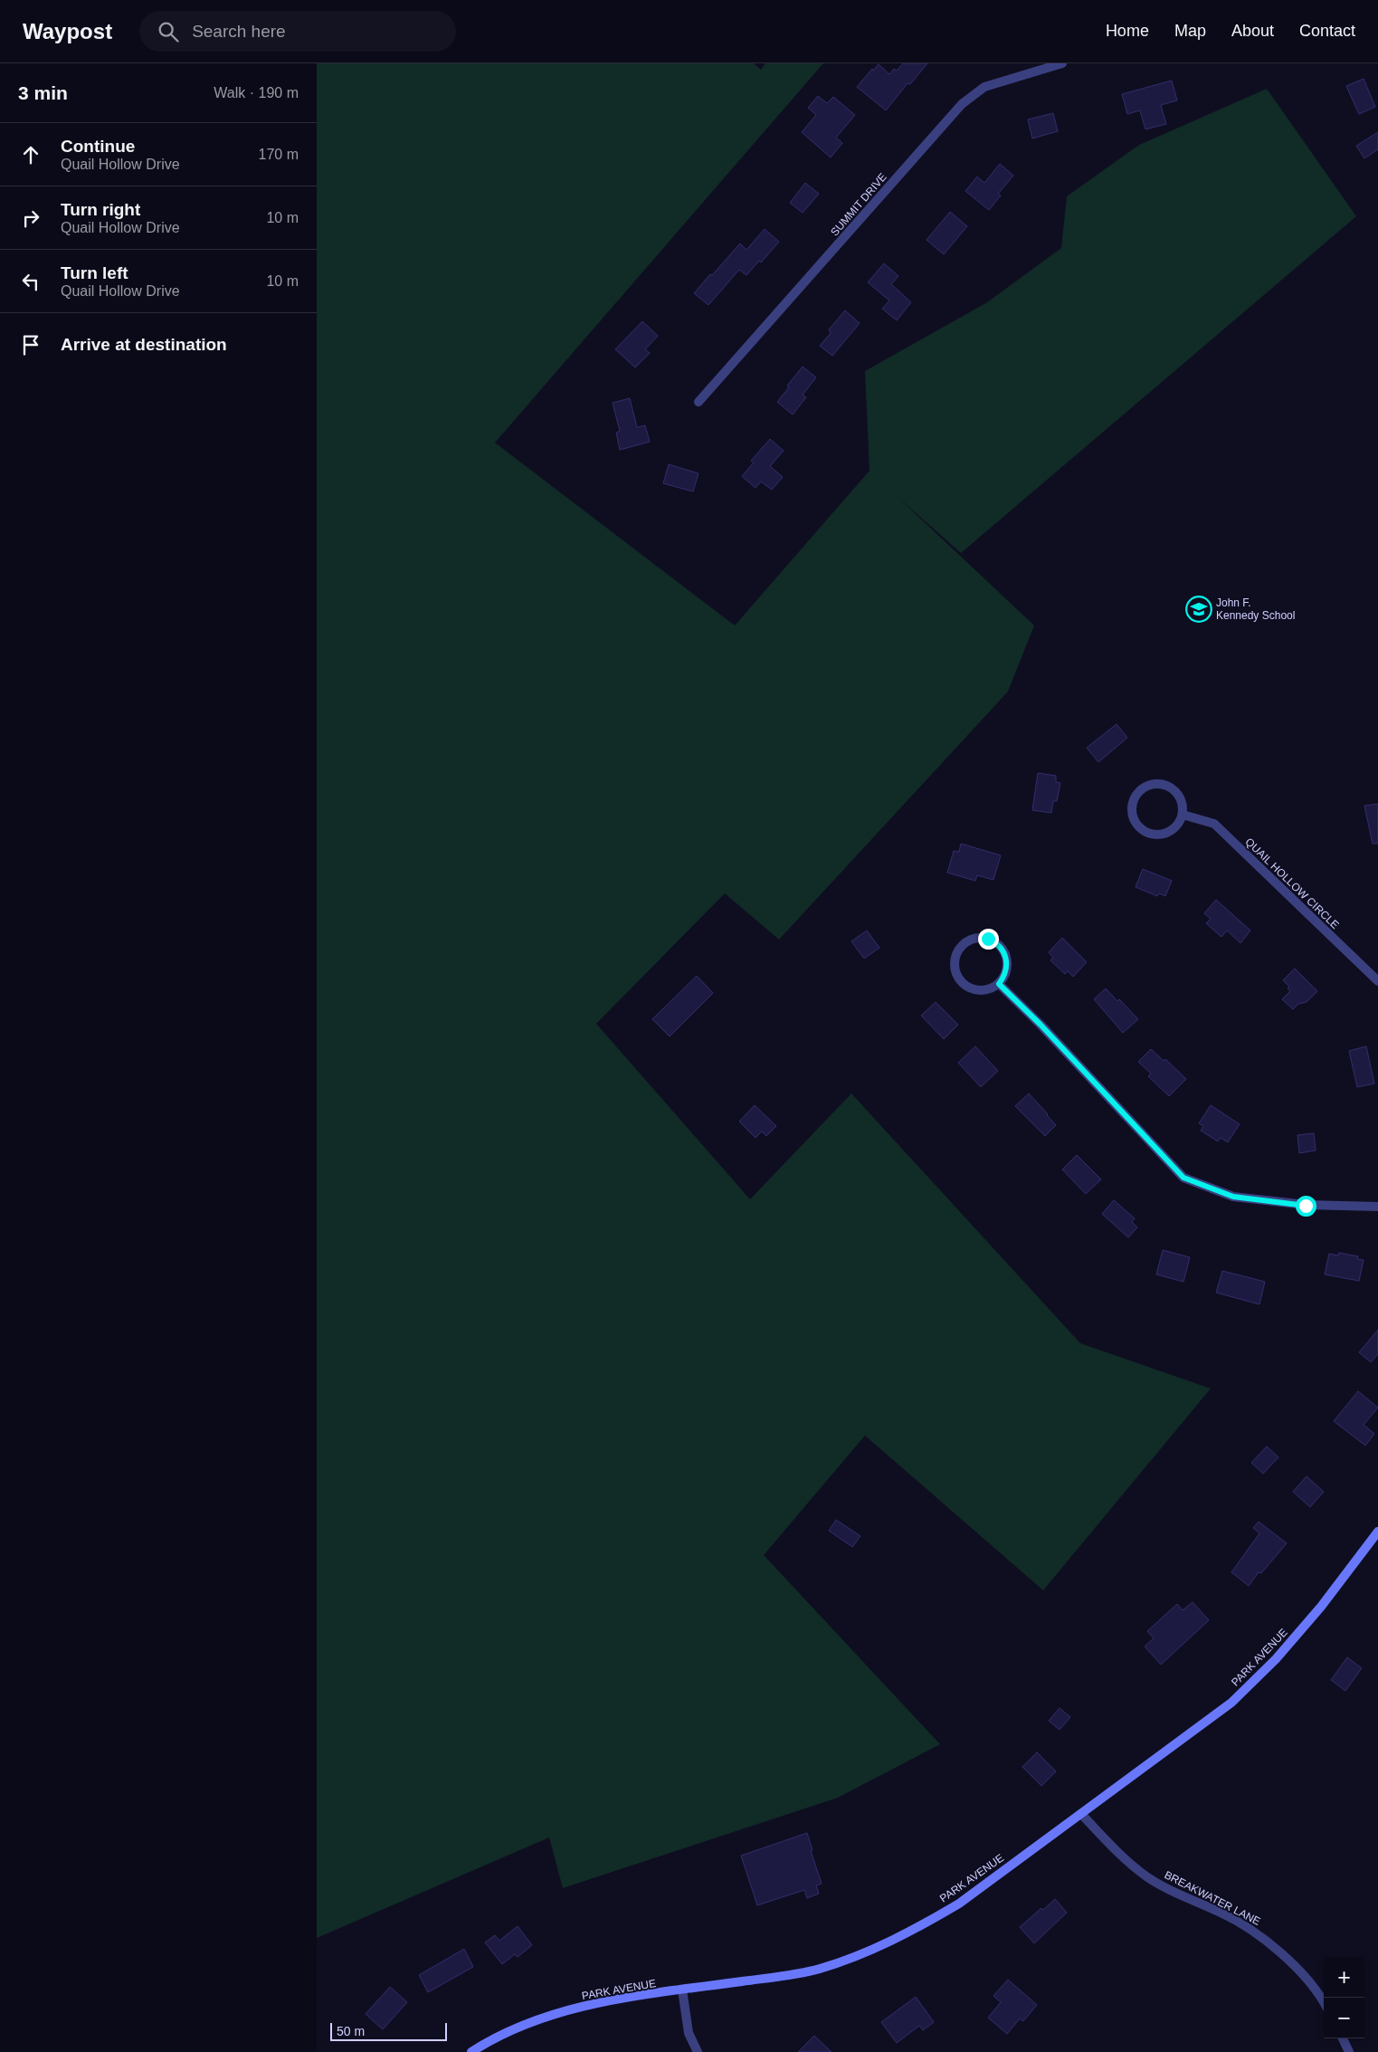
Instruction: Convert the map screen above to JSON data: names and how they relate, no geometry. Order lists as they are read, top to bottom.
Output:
{
  "streets": {
    "main road": ["PARK AVENUE"],
    "street": ["SUMMIT DRIVE", "QUAIL HOLLOW CIRCLE", "BREAKWATER LANE"]
  },
  "crossings": [
    ["PARK AVENUE", "BREAKWATER LANE"]
  ],
  "places": {
    "school or university": ["John F. Kennedy School"]
  },
  "scale_bar": "50 m",
  "page": {
    "header": "Waypost",
    "search": "Search here",
    "nav": [
      "Home",
      "Map",
      "About",
      "Contact"
    ],
    "heading": ["3 min", "Walk · 190 m"],
    "list": [
      ["Continue", "Quail Hollow Drive", "170 m"],
      ["Turn right", "Quail Hollow Drive", "10 m"],
      ["Turn left", "Quail Hollow Drive", "10 m"],
      "Arrive at destination"
    ],
    "map_buttons": ["+", "−"],
    "scale": "50 m"
  }
}
